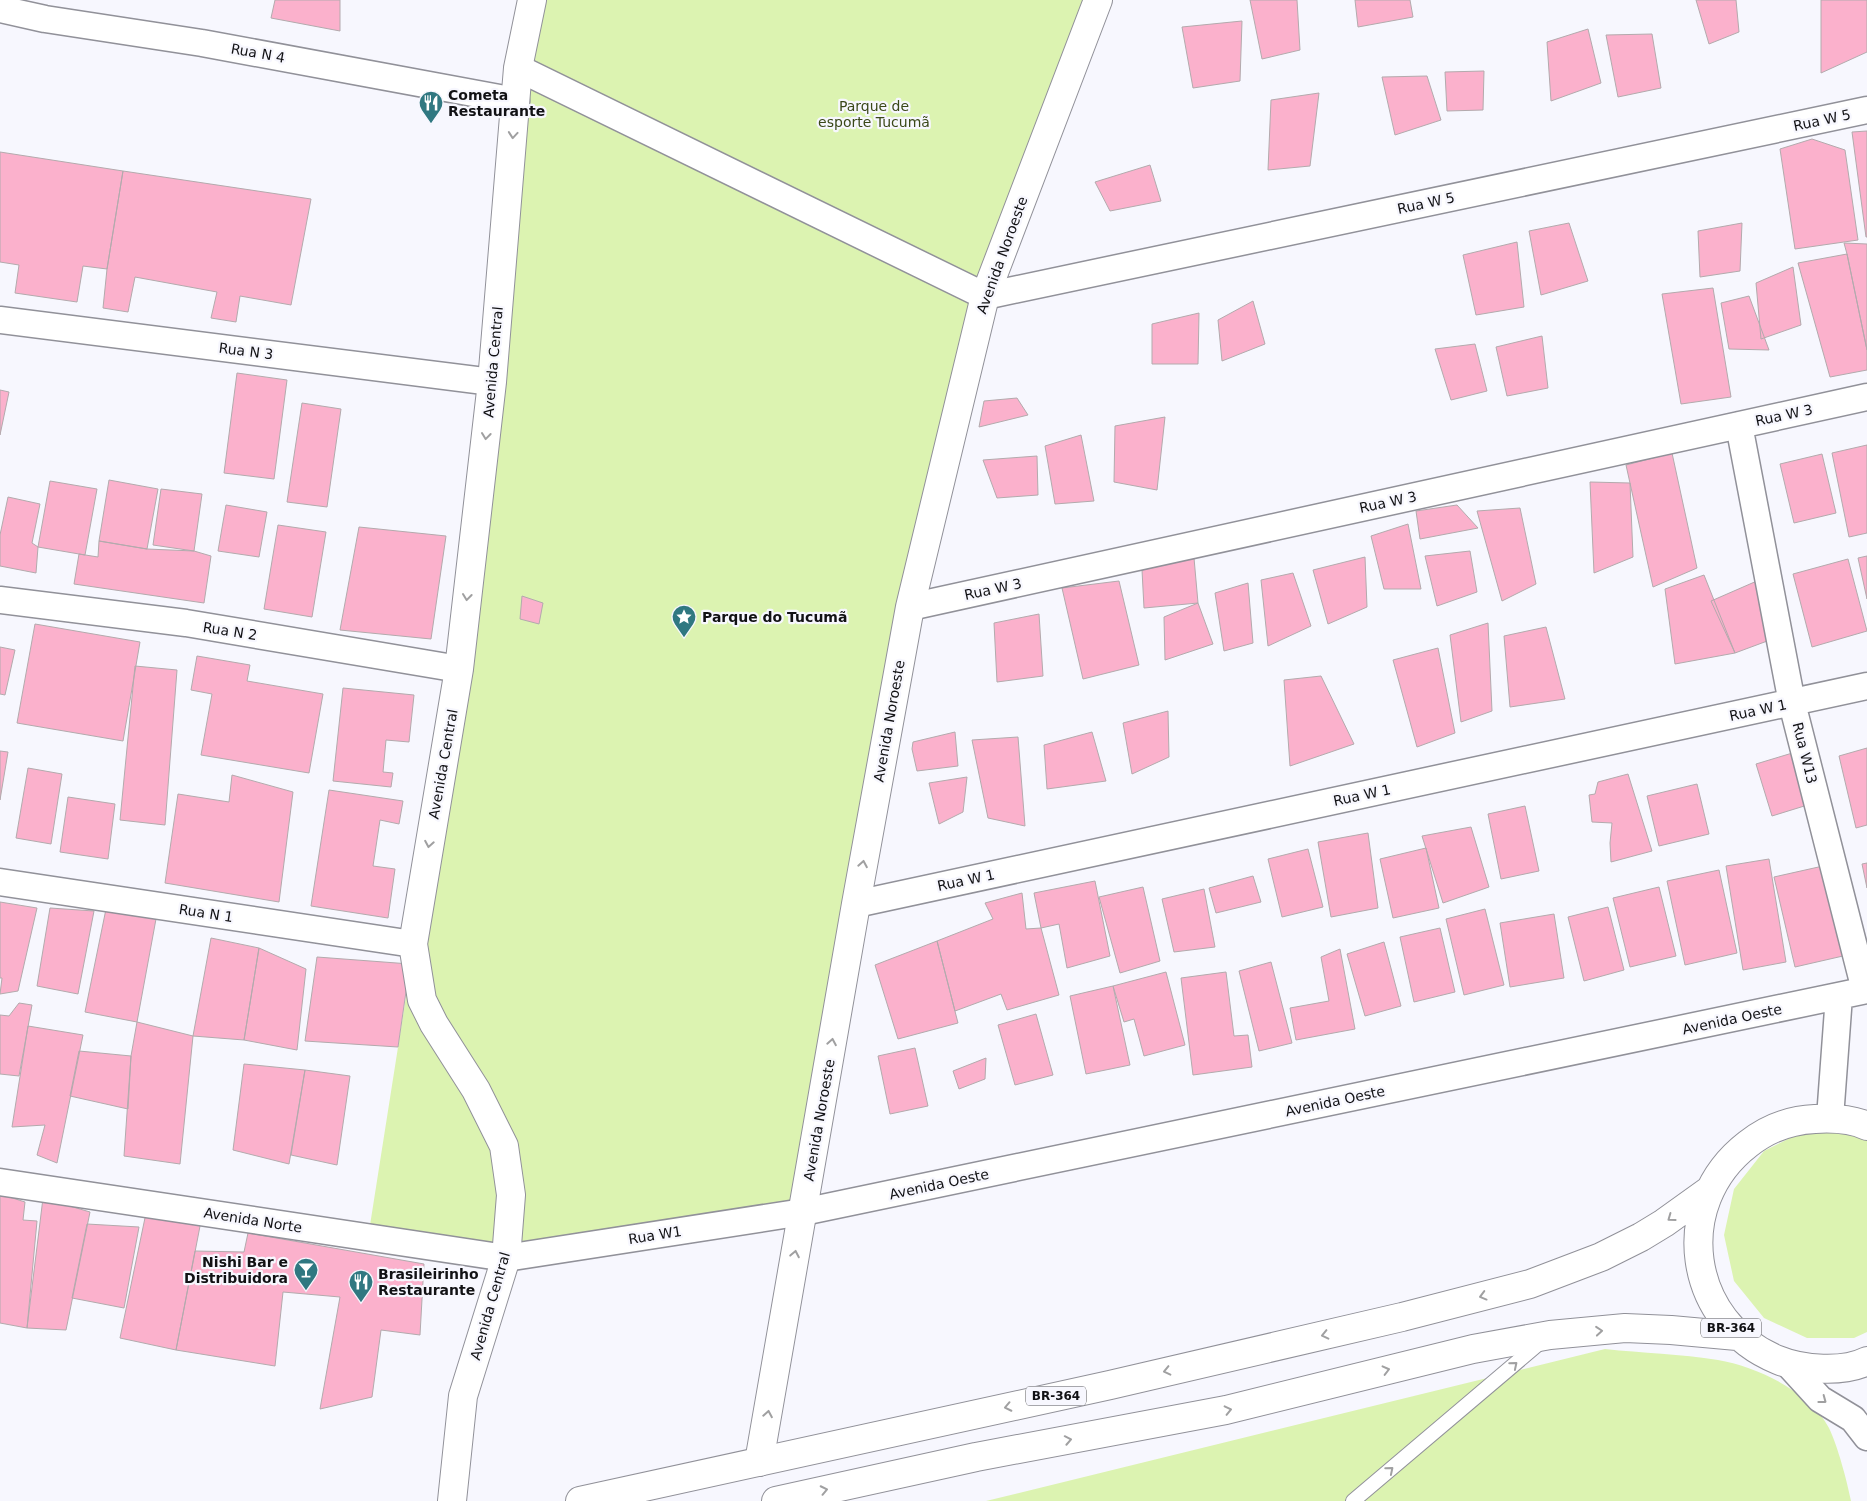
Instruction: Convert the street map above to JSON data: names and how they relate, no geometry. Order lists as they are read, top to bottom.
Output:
{
  "streets": {
    "street": [
      "Rua N 4",
      "Rua W 5",
      "Avenida Noroeste",
      "Rua N 3",
      "Avenida Central",
      "Rua W 3",
      "Rua N 2",
      "Rua W 1",
      "Rua W13",
      "Rua N 1",
      "Avenida Oeste",
      "Avenida Norte",
      "Rua W1",
      "BR-364"
    ]
  },
  "crossings": [
    ["Rua N 4", "Avenida Central"],
    ["Rua W 5", "Avenida Noroeste"],
    ["Avenida Noroeste", "Rua W 3"],
    ["Avenida Noroeste", "Rua W 1"],
    ["Avenida Noroeste", "Avenida Oeste"],
    ["Avenida Noroeste", "Rua W1"],
    ["Avenida Noroeste", "BR-364"],
    ["Rua N 3", "Avenida Central"],
    ["Avenida Central", "Rua N 2"],
    ["Avenida Central", "Rua N 1"],
    ["Avenida Central", "Avenida Norte"],
    ["Avenida Central", "Rua W1"],
    ["Rua W 3", "Rua W13"],
    ["Rua W 1", "Rua W13"],
    ["Rua W13", "Avenida Oeste"],
    ["Avenida Oeste", "Rua W1"],
    ["Avenida Norte", "Rua W1"]
  ],
  "one_way": ["Avenida Noroeste", "Avenida Central"],
  "parks": ["Parque de esporte Tucumã"],
  "places": {
    "restaurant": ["Cometa Restaurante", "Brasileirinho Restaurante"],
    "place": ["Parque do Tucumã"],
    "bar": ["Nishi Bar e Distribuidora"]
  }
}
